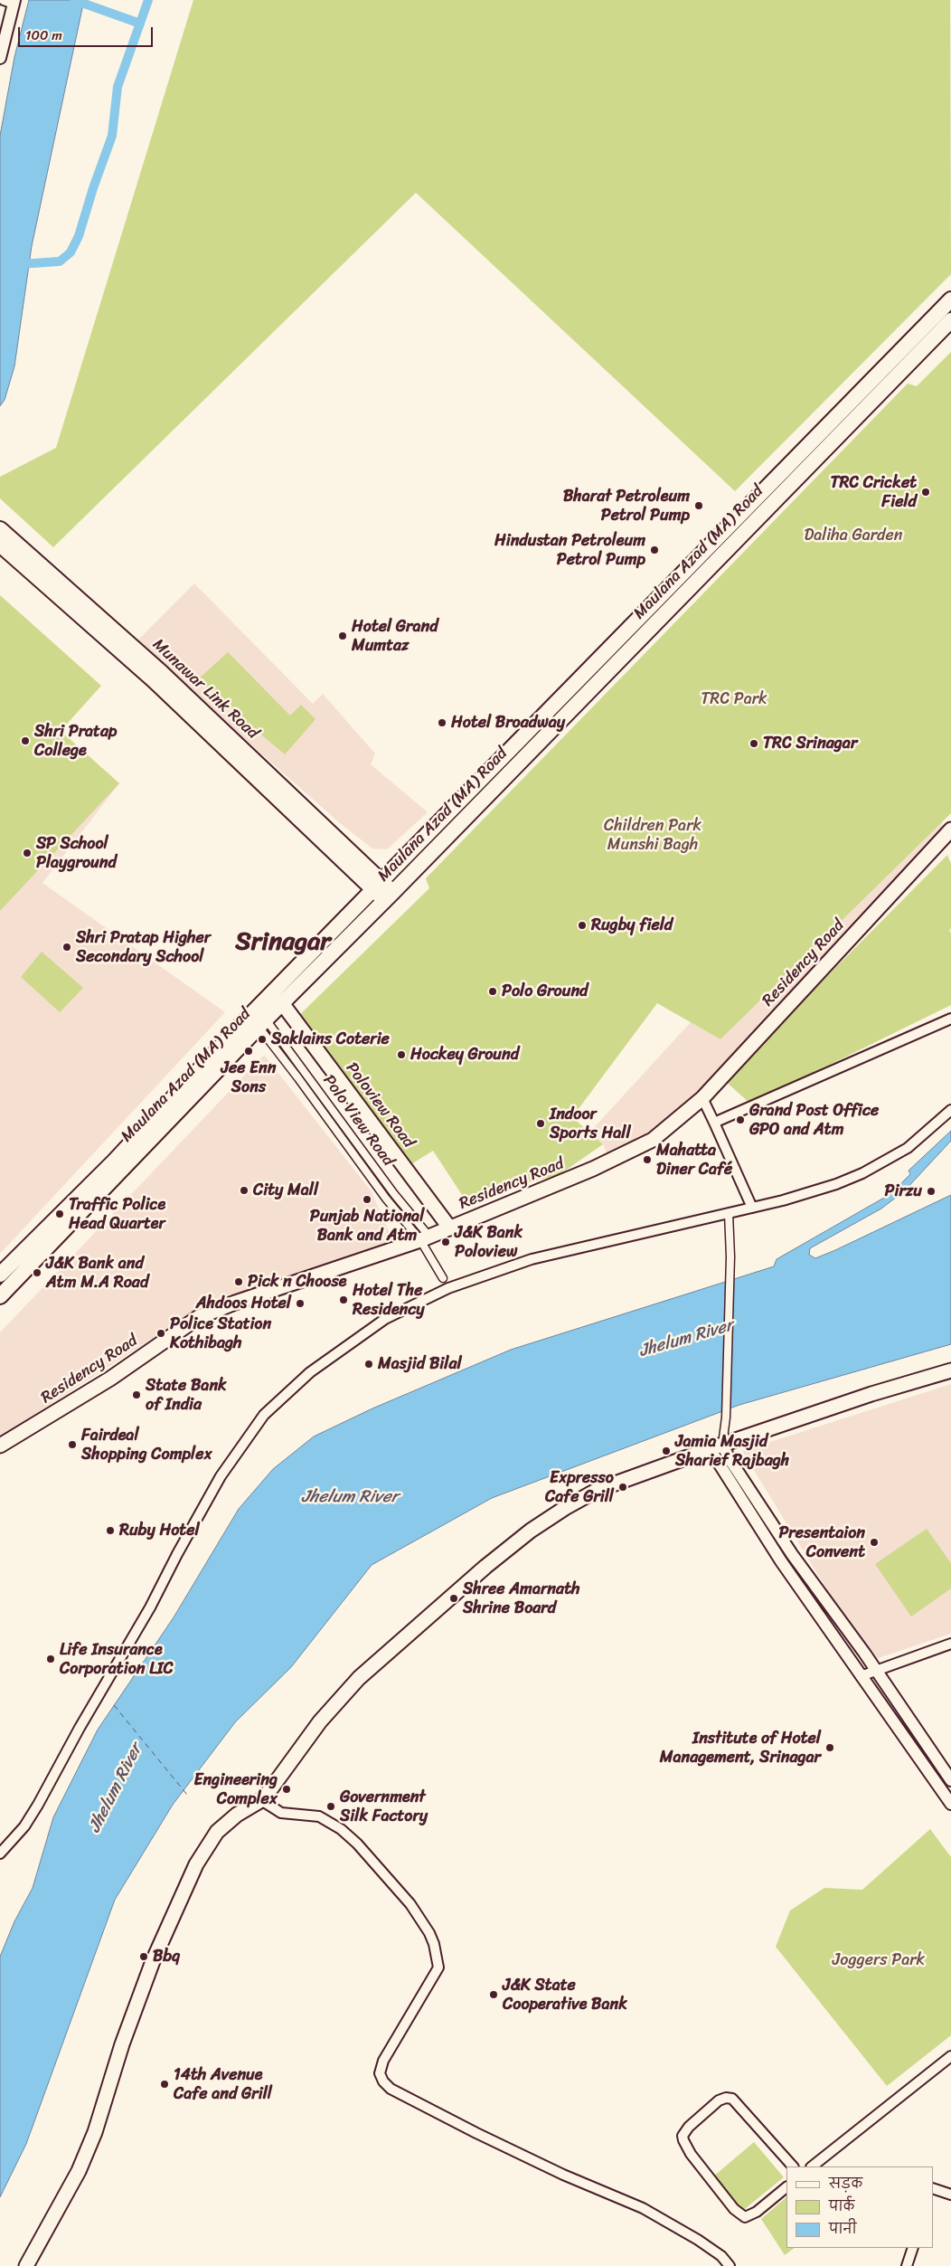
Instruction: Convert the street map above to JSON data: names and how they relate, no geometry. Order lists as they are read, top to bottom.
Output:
{
  "streets": {
    "main road": [
      "Maulana Azad (MA) Road",
      "Munawar Link Road",
      "Residency Road",
      "Poloview Road"
    ],
    "street": ["Polo View Road"]
  },
  "crossings": [
    ["Maulana Azad (MA) Road", "Munawar Link Road"],
    ["Maulana Azad (MA) Road", "Poloview Road"],
    ["Maulana Azad (MA) Road", "Polo View Road"],
    ["Residency Road", "Poloview Road"],
    ["Residency Road", "Polo View Road"]
  ],
  "districts": ["Srinagar"],
  "water": ["Jhelum River"],
  "parks": [
    "Daliha Garden",
    "TRC Park",
    "Children Park Munshi Bagh",
    "Joggers Park"
  ],
  "places": [
    "TRC Cricket Field",
    "Bharat Petroleum Petrol Pump",
    "Hindustan Petroleum Petrol Pump",
    "Hotel Grand Mumtaz",
    "Hotel Broadway",
    "Shri Pratap College",
    "TRC Srinagar",
    "SP School Playground",
    "Rugby field",
    "Shri Pratap Higher Secondary School",
    "Polo Ground",
    "Saklains Coterie",
    "Jee Enn Sons",
    "Hockey Ground",
    "Grand Post Office GPO and Atm",
    "Indoor Sports Hall",
    "Mahatta Diner Café",
    "City Mall",
    "Pirzu",
    "Punjab National Bank and Atm",
    "Traffic Police Head Quarter",
    "J&K Bank Poloview",
    "J&K Bank and Atm M.A Road",
    "Pick n Choose",
    "Hotel The Residency",
    "Ahdoos Hotel",
    "Police Station Kothibagh",
    "Masjid Bilal",
    "State Bank of India",
    "Fairdeal Shopping Complex",
    "Jamia Masjid Sharief Rajbagh",
    "Expresso Cafe Grill",
    "Ruby Hotel",
    "Presentaion Convent",
    "Shree Amarnath Shrine Board",
    "Life Insurance Corporation LIC",
    "Institute of Hotel Management, Srinagar",
    "Engineering Complex",
    "Government Silk Factory",
    "Bbq",
    "J&K State Cooperative Bank",
    "14th Avenue Cafe and Grill"
  ],
  "legend": ["सड़क", "पार्क", "पानी"],
  "scale_bar": "100 m"
}
